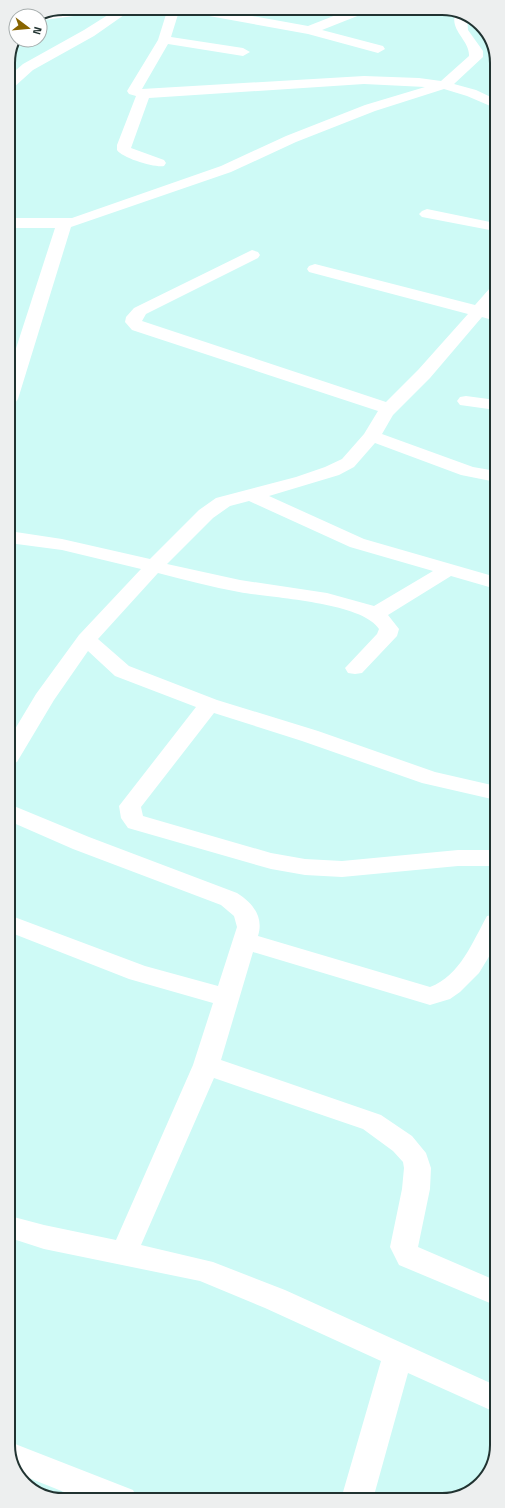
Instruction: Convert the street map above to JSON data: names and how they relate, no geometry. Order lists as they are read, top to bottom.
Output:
{
  "north": "right"
}
